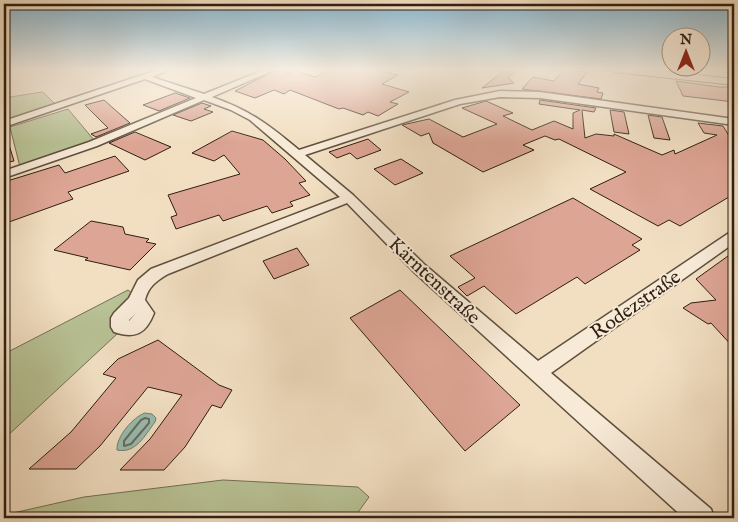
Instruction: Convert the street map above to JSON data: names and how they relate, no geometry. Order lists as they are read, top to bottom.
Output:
{
  "streets": {
    "street": ["Kärntenstraße", "Rodezstraße"]
  },
  "crossings": [
    ["Kärntenstraße", "Rodezstraße"]
  ],
  "north": "top"
}
